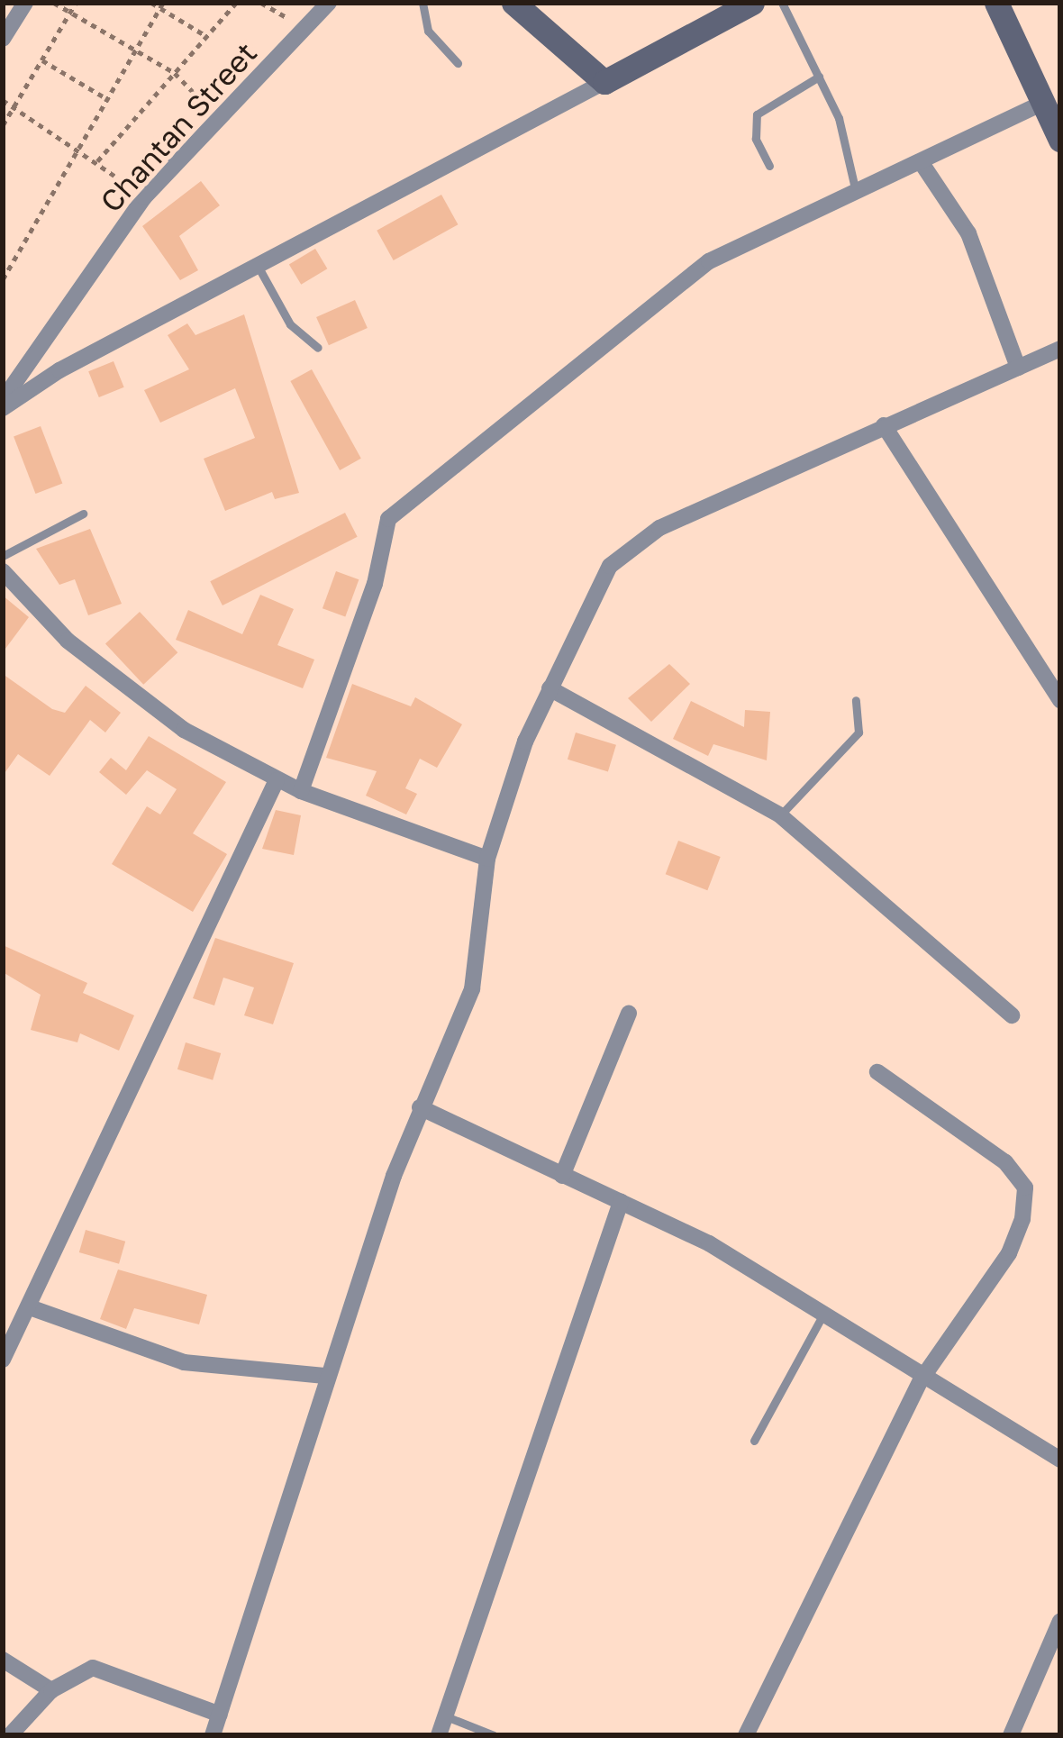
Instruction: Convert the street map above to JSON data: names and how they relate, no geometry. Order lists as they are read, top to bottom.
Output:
{
  "streets": {
    "street": ["Chantan Street"]
  }
}
